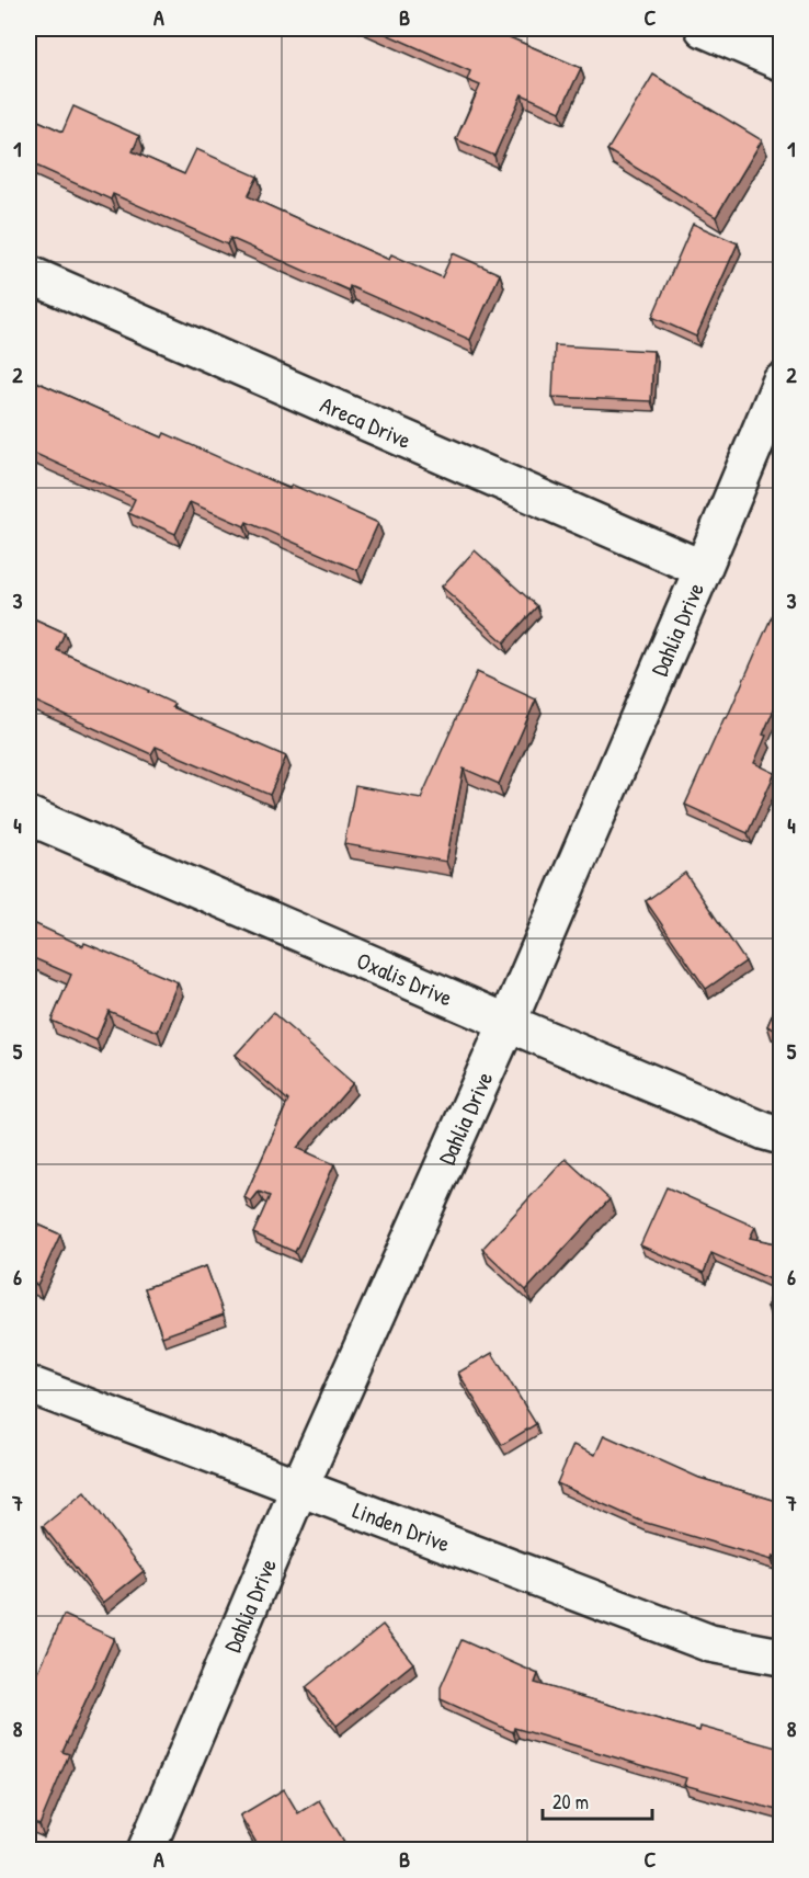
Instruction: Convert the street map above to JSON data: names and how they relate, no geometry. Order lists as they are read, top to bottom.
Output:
{
  "streets": {
    "street": [
      "Areca Drive",
      "Dahlia Drive",
      "Oxalis Drive",
      "Linden Drive"
    ]
  },
  "crossings": [
    ["Areca Drive", "Dahlia Drive"],
    ["Dahlia Drive", "Oxalis Drive"],
    ["Dahlia Drive", "Linden Drive"]
  ],
  "scale_bar": "20 m",
  "grid": {
    "columns": ["A", "B", "C"],
    "rows": [
      "1",
      "2",
      "3",
      "4",
      "5",
      "6",
      "7",
      "8"
    ]
  }
}
